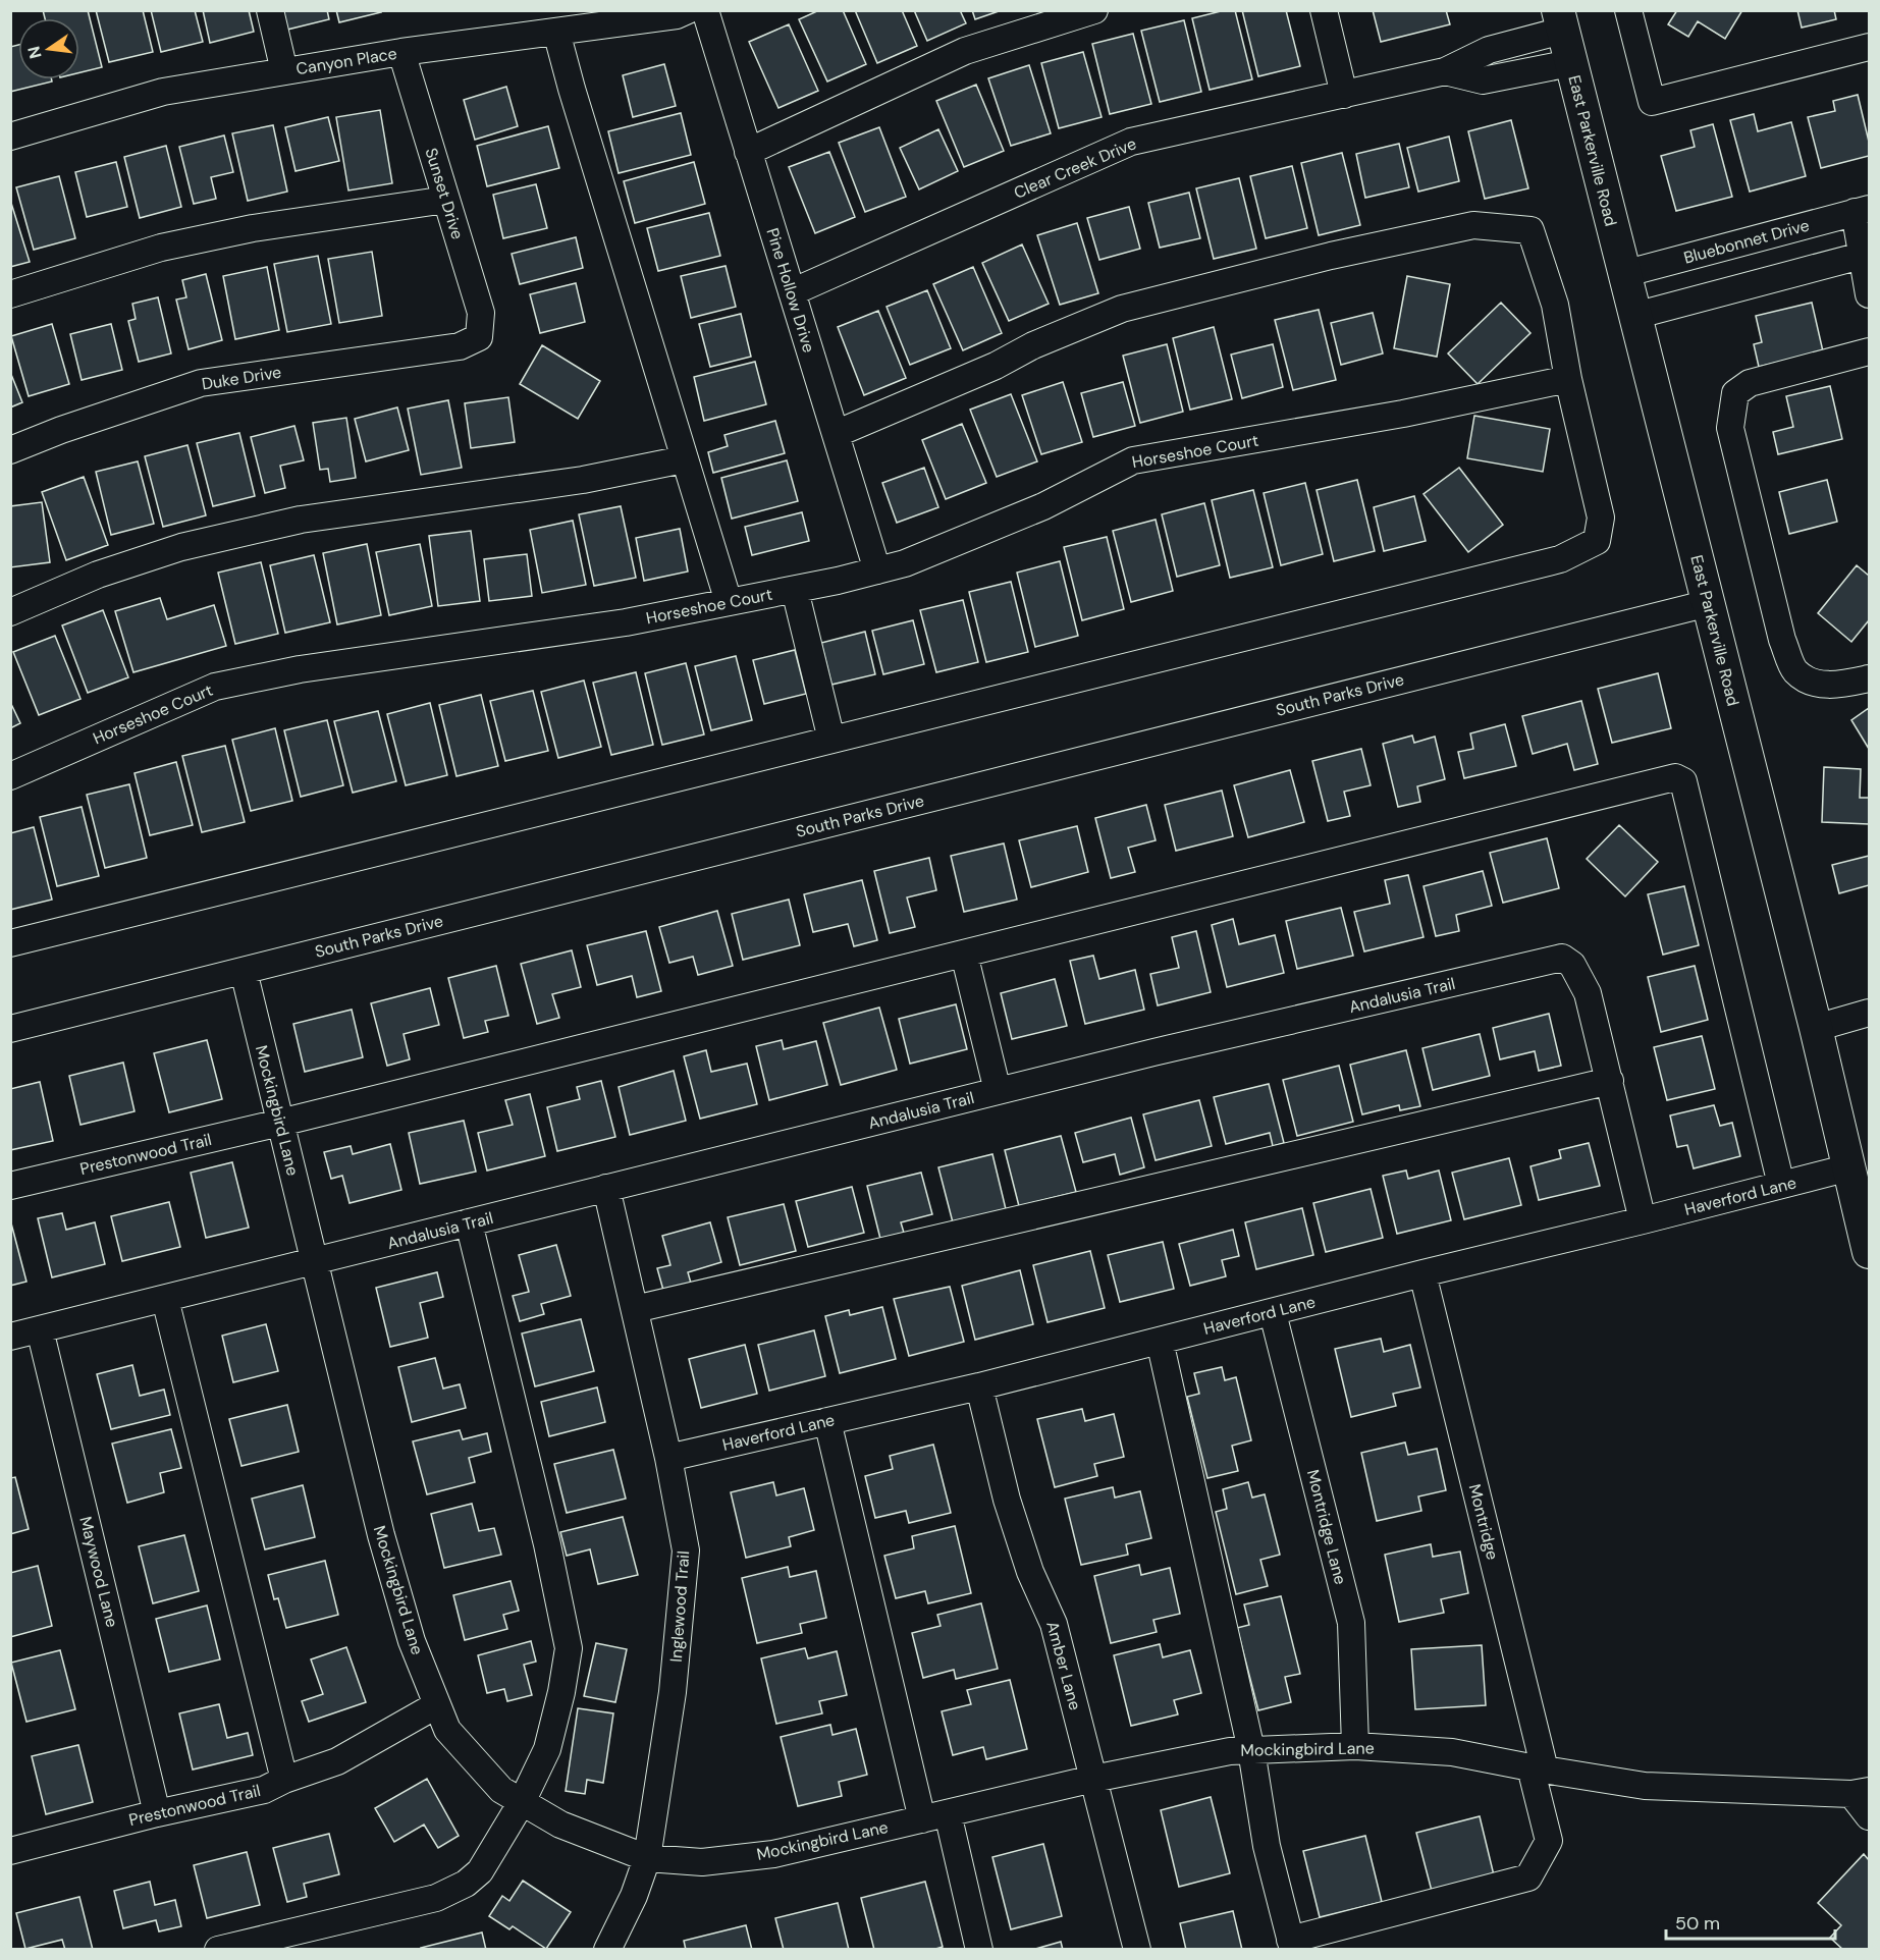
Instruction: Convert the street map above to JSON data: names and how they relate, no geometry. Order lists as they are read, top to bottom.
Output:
{
  "streets": {
    "main road": ["East Parkerville Road"],
    "street": [
      "Canyon Place",
      "Clear Creek Drive",
      "Sunset Drive",
      "Bluebonnet Drive",
      "Pine Hollow Drive",
      "Duke Drive",
      "Horseshoe Court",
      "South Parks Drive",
      "Andalusia Trail",
      "Mockingbird Lane",
      "Prestonwood Trail",
      "Haverford Lane",
      "Montridge",
      "Montridge Lane",
      "Maywood Lane",
      "Inglewood Trail",
      "Amber Lane"
    ]
  },
  "crossings": [
    ["Canyon Place", "Sunset Drive"],
    ["East Parkerville Road", "Clear Creek Drive"],
    ["East Parkerville Road", "Bluebonnet Drive"],
    ["East Parkerville Road", "South Parks Drive"],
    ["East Parkerville Road", "Haverford Lane"],
    ["Clear Creek Drive", "Pine Hollow Drive"],
    ["Sunset Drive", "Duke Drive"],
    ["Pine Hollow Drive", "Horseshoe Court"],
    ["South Parks Drive", "Mockingbird Lane"],
    ["Andalusia Trail", "Mockingbird Lane"],
    ["Andalusia Trail", "Haverford Lane"],
    ["Andalusia Trail", "Maywood Lane"],
    ["Andalusia Trail", "Inglewood Trail"],
    ["Mockingbird Lane", "Prestonwood Trail"],
    ["Mockingbird Lane", "Montridge"],
    ["Mockingbird Lane", "Montridge Lane"],
    ["Mockingbird Lane", "Inglewood Trail"],
    ["Mockingbird Lane", "Amber Lane"],
    ["Prestonwood Trail", "Haverford Lane"],
    ["Prestonwood Trail", "Maywood Lane"],
    ["Haverford Lane", "Montridge"],
    ["Haverford Lane", "Montridge Lane"],
    ["Haverford Lane", "Inglewood Trail"],
    ["Haverford Lane", "Amber Lane"]
  ],
  "scale_bar": "50 m",
  "north": "left"
}
